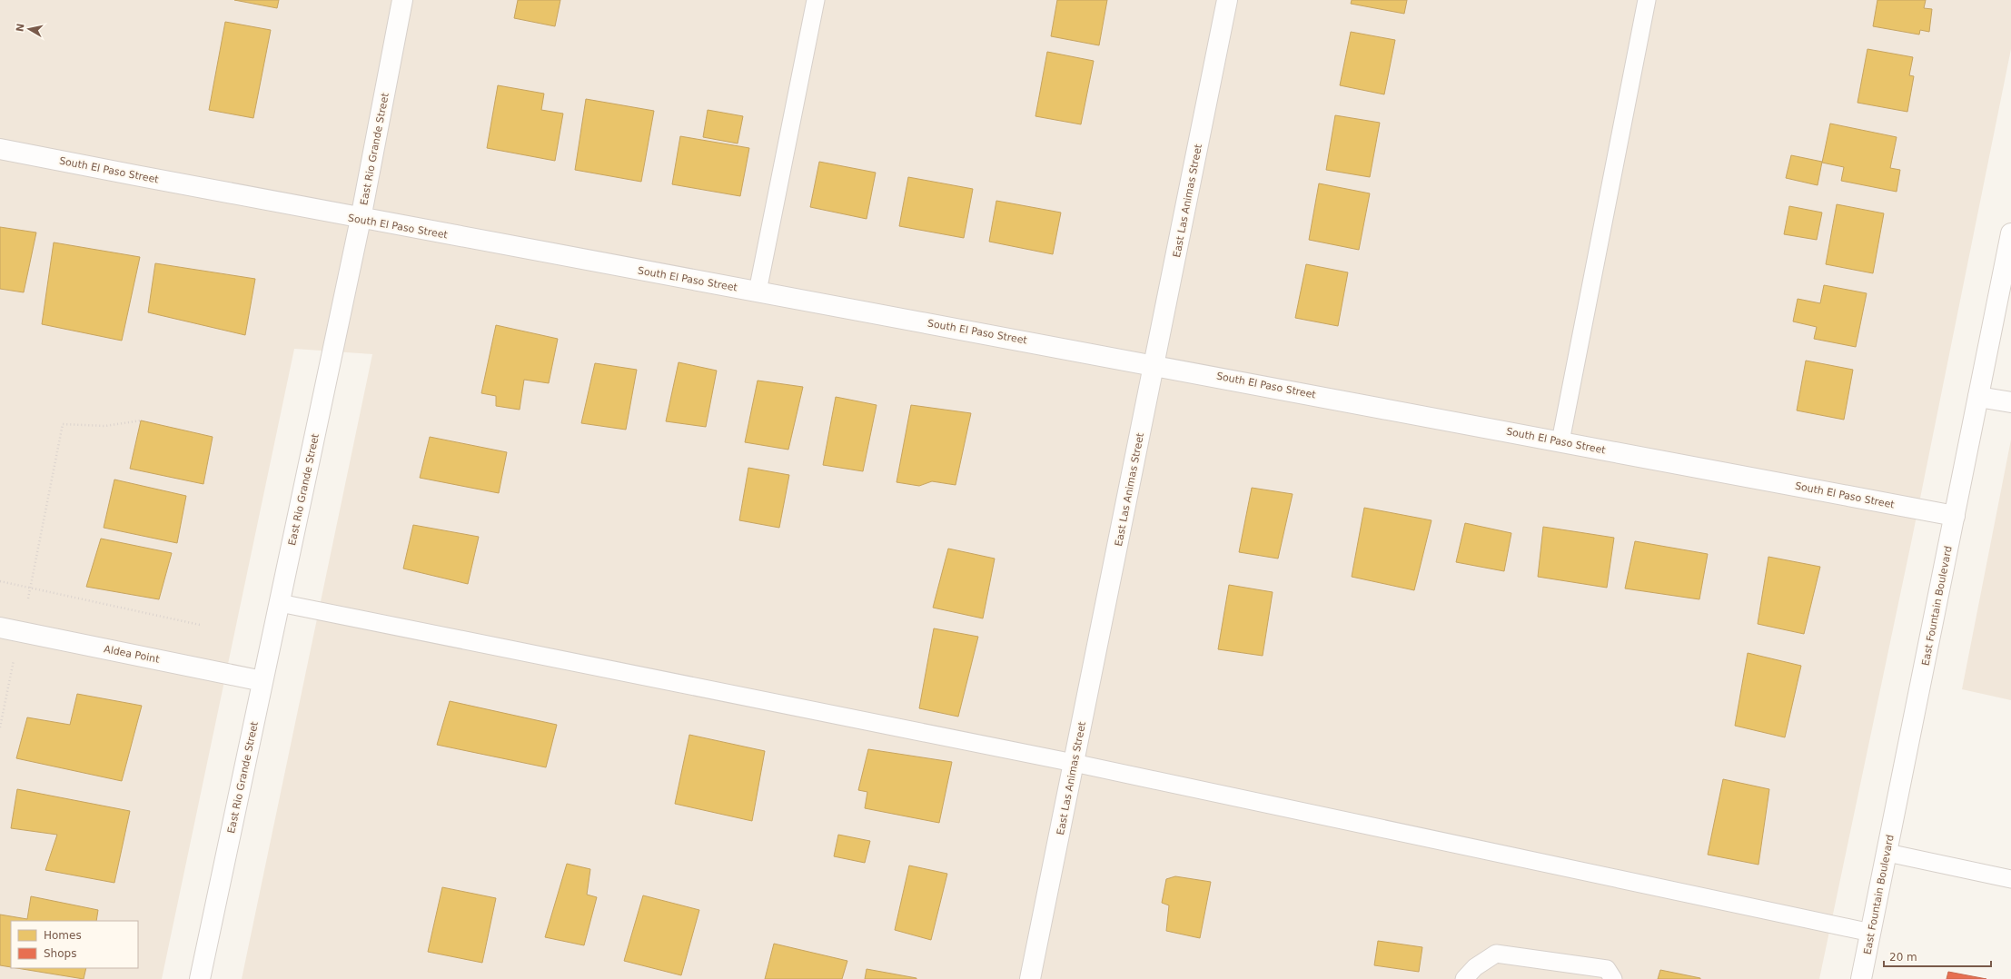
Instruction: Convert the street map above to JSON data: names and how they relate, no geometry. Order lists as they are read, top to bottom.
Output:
{
  "streets": {
    "street": [
      "East Rio Grande Street",
      "South El Paso Street",
      "East Las Animas Street",
      "East Fountain Boulevard",
      "Aldea Point"
    ]
  },
  "crossings": [
    ["East Rio Grande Street", "South El Paso Street"],
    ["East Rio Grande Street", "Aldea Point"],
    ["South El Paso Street", "East Las Animas Street"],
    ["South El Paso Street", "East Fountain Boulevard"]
  ],
  "legend": ["Homes", "Shops"],
  "scale_bar": "20 m",
  "north": "left"
}
